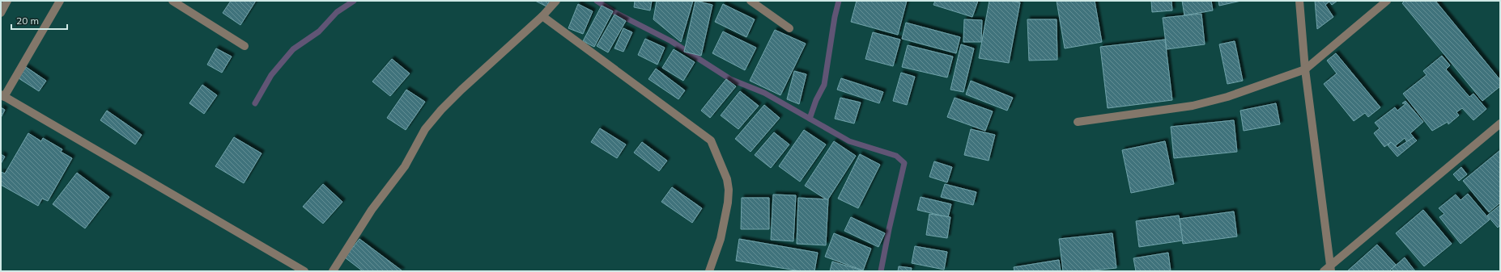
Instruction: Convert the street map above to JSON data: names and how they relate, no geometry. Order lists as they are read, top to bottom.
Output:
{
  "scale_bar": "20 m"
}
